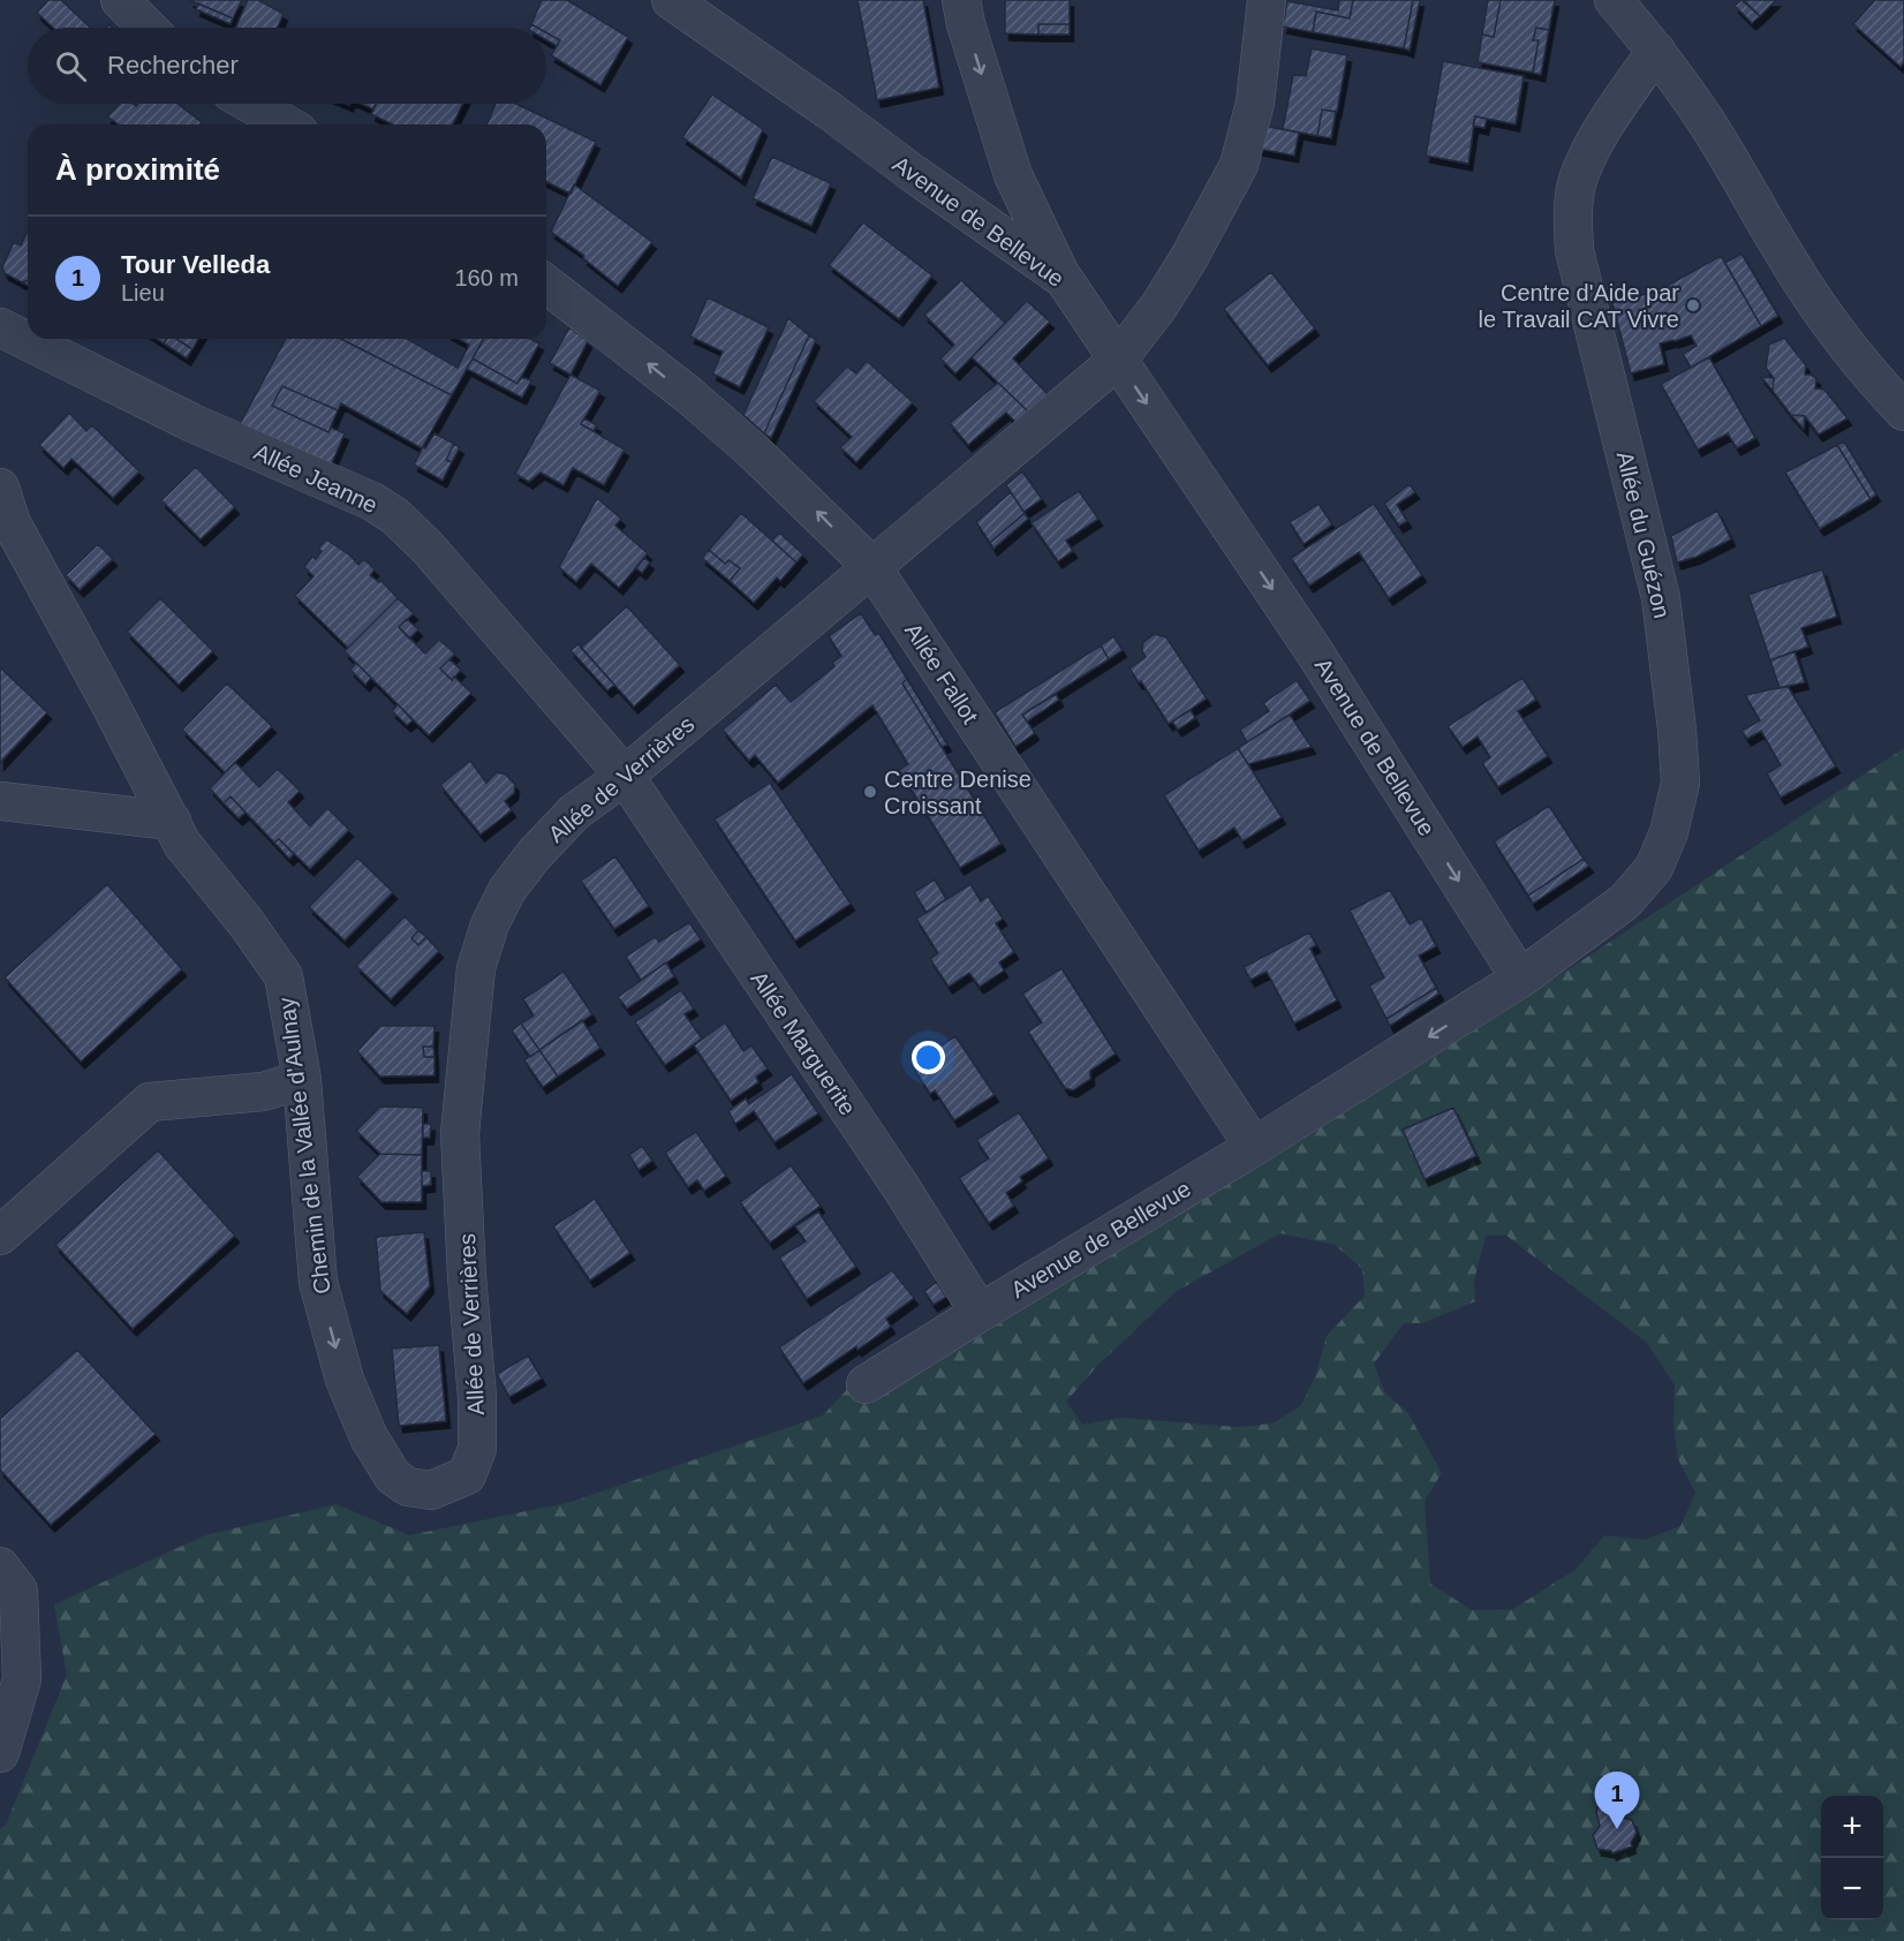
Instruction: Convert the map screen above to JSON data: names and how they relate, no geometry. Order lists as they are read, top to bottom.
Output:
{
  "streets": {
    "street": [
      "Avenue de Bellevue",
      "Allée Jeanne",
      "Allée du Guézon",
      "Allée Fallot",
      "Allée de Verrières",
      "Allée Marguerite",
      "Chemin de la Vallée d'Aulnay"
    ]
  },
  "crossings": [
    ["Avenue de Bellevue", "Allée du Guézon"],
    ["Avenue de Bellevue", "Allée Fallot"],
    ["Avenue de Bellevue", "Allée de Verrières"],
    ["Avenue de Bellevue", "Allée Marguerite"],
    ["Allée Jeanne", "Allée de Verrières"],
    ["Allée Jeanne", "Allée Marguerite"],
    ["Allée Fallot", "Allée de Verrières"],
    ["Allée de Verrières", "Allée Marguerite"],
    ["Allée de Verrières", "Chemin de la Vallée d'Aulnay"]
  ],
  "one_way": ["Allée Fallot", "Chemin de la Vallée d'Aulnay"],
  "places": ["Centre d'Aide par le Travail CAT Vivre", "Centre Denise Croissant"],
  "page": {
    "search": "Rechercher",
    "heading": "À proximité",
    "list": [
      {
        "mark": "1",
        "name": "Tour Velleda",
        "note": "Lieu",
        "value": "160 m"
      }
    ],
    "pins": "1",
    "map_buttons": ["+", "−"]
  }
}
